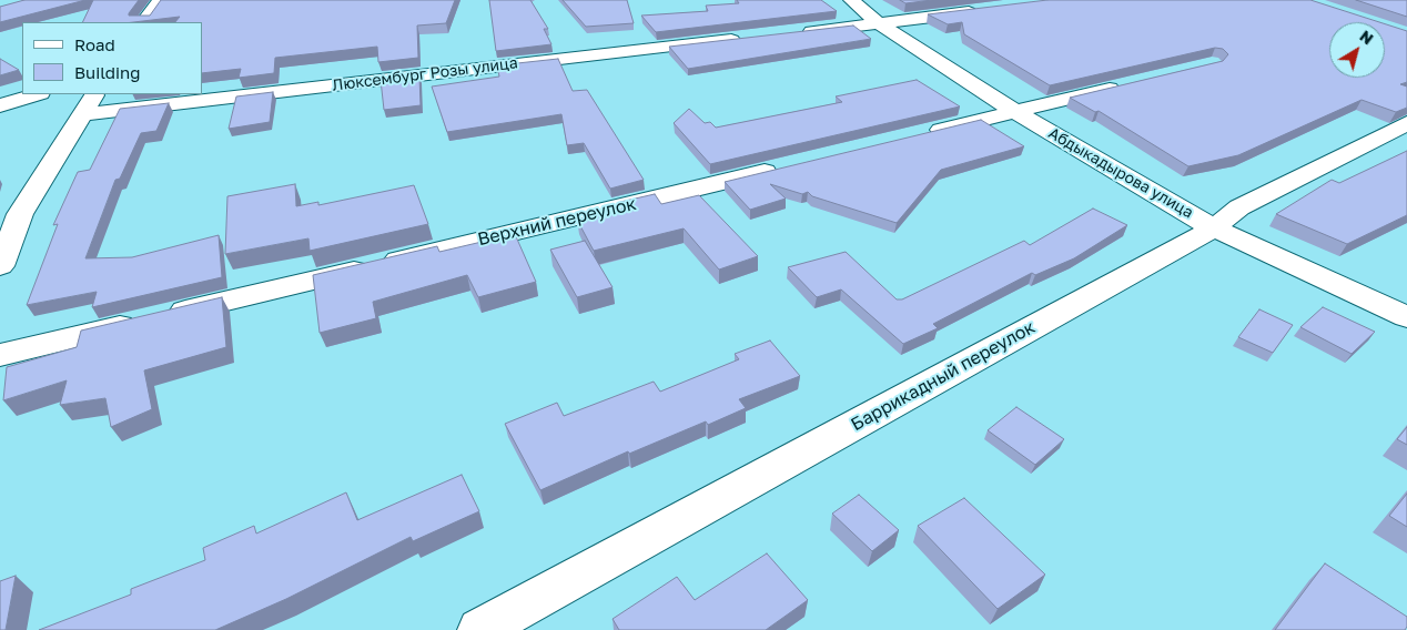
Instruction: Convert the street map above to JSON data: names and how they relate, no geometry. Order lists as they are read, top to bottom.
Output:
{
  "streets": {
    "street": [
      "Люксембург Розы улица",
      "Абдыкадырова улица",
      "Верхний переулок",
      "Баррикадный переулок"
    ]
  },
  "crossings": [
    ["Абдыкадырова улица", "Баррикадный переулок"]
  ],
  "legend": ["Road", "Building"],
  "north": "top right"
}
